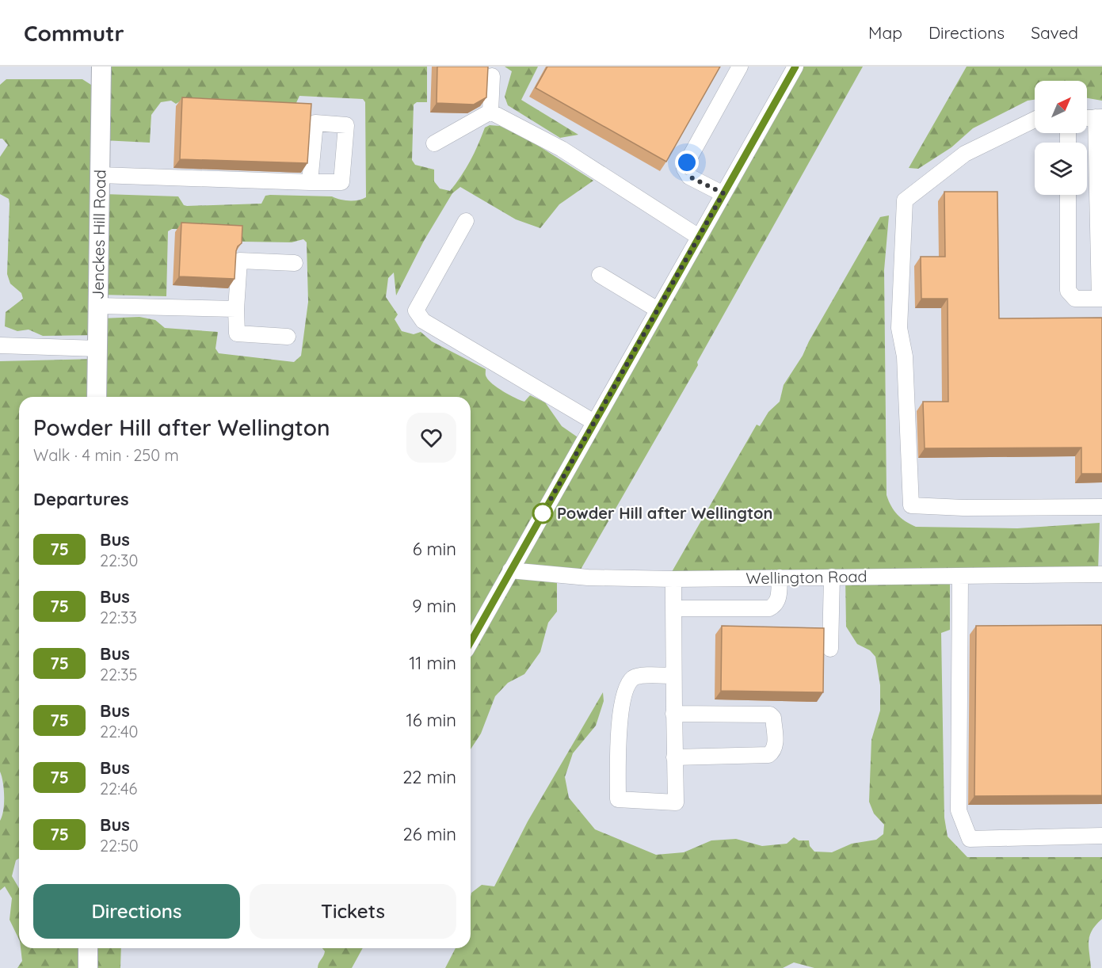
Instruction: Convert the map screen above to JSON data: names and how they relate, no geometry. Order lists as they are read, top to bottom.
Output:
{
  "streets": {
    "main road": ["Jenckes Hill Road"],
    "street": ["Wellington Road"]
  },
  "places": ["Powder Hill after Wellington"],
  "lines": ["bus line 75"],
  "north": "top right",
  "page": {
    "header": "Commutr",
    "nav": ["Map", "Directions", "Saved"],
    "heading": [
      ["Powder Hill after Wellington", "Walk · 4 min · 250 m"],
      "Departures"
    ],
    "list": [
      {
        "mark": "75",
        "name": "Bus",
        "note": "22:30",
        "value": "6 min"
      },
      {
        "mark": "75",
        "name": "Bus",
        "note": "22:33",
        "value": "9 min"
      },
      {
        "mark": "75",
        "name": "Bus",
        "note": "22:35",
        "value": "11 min"
      },
      {
        "mark": "75",
        "name": "Bus",
        "note": "22:40",
        "value": "16 min"
      },
      {
        "mark": "75",
        "name": "Bus",
        "note": "22:46",
        "value": "22 min"
      },
      {
        "mark": "75",
        "name": "Bus",
        "note": "22:50",
        "value": "26 min"
      }
    ],
    "buttons": ["Directions", "Tickets"]
  }
}
